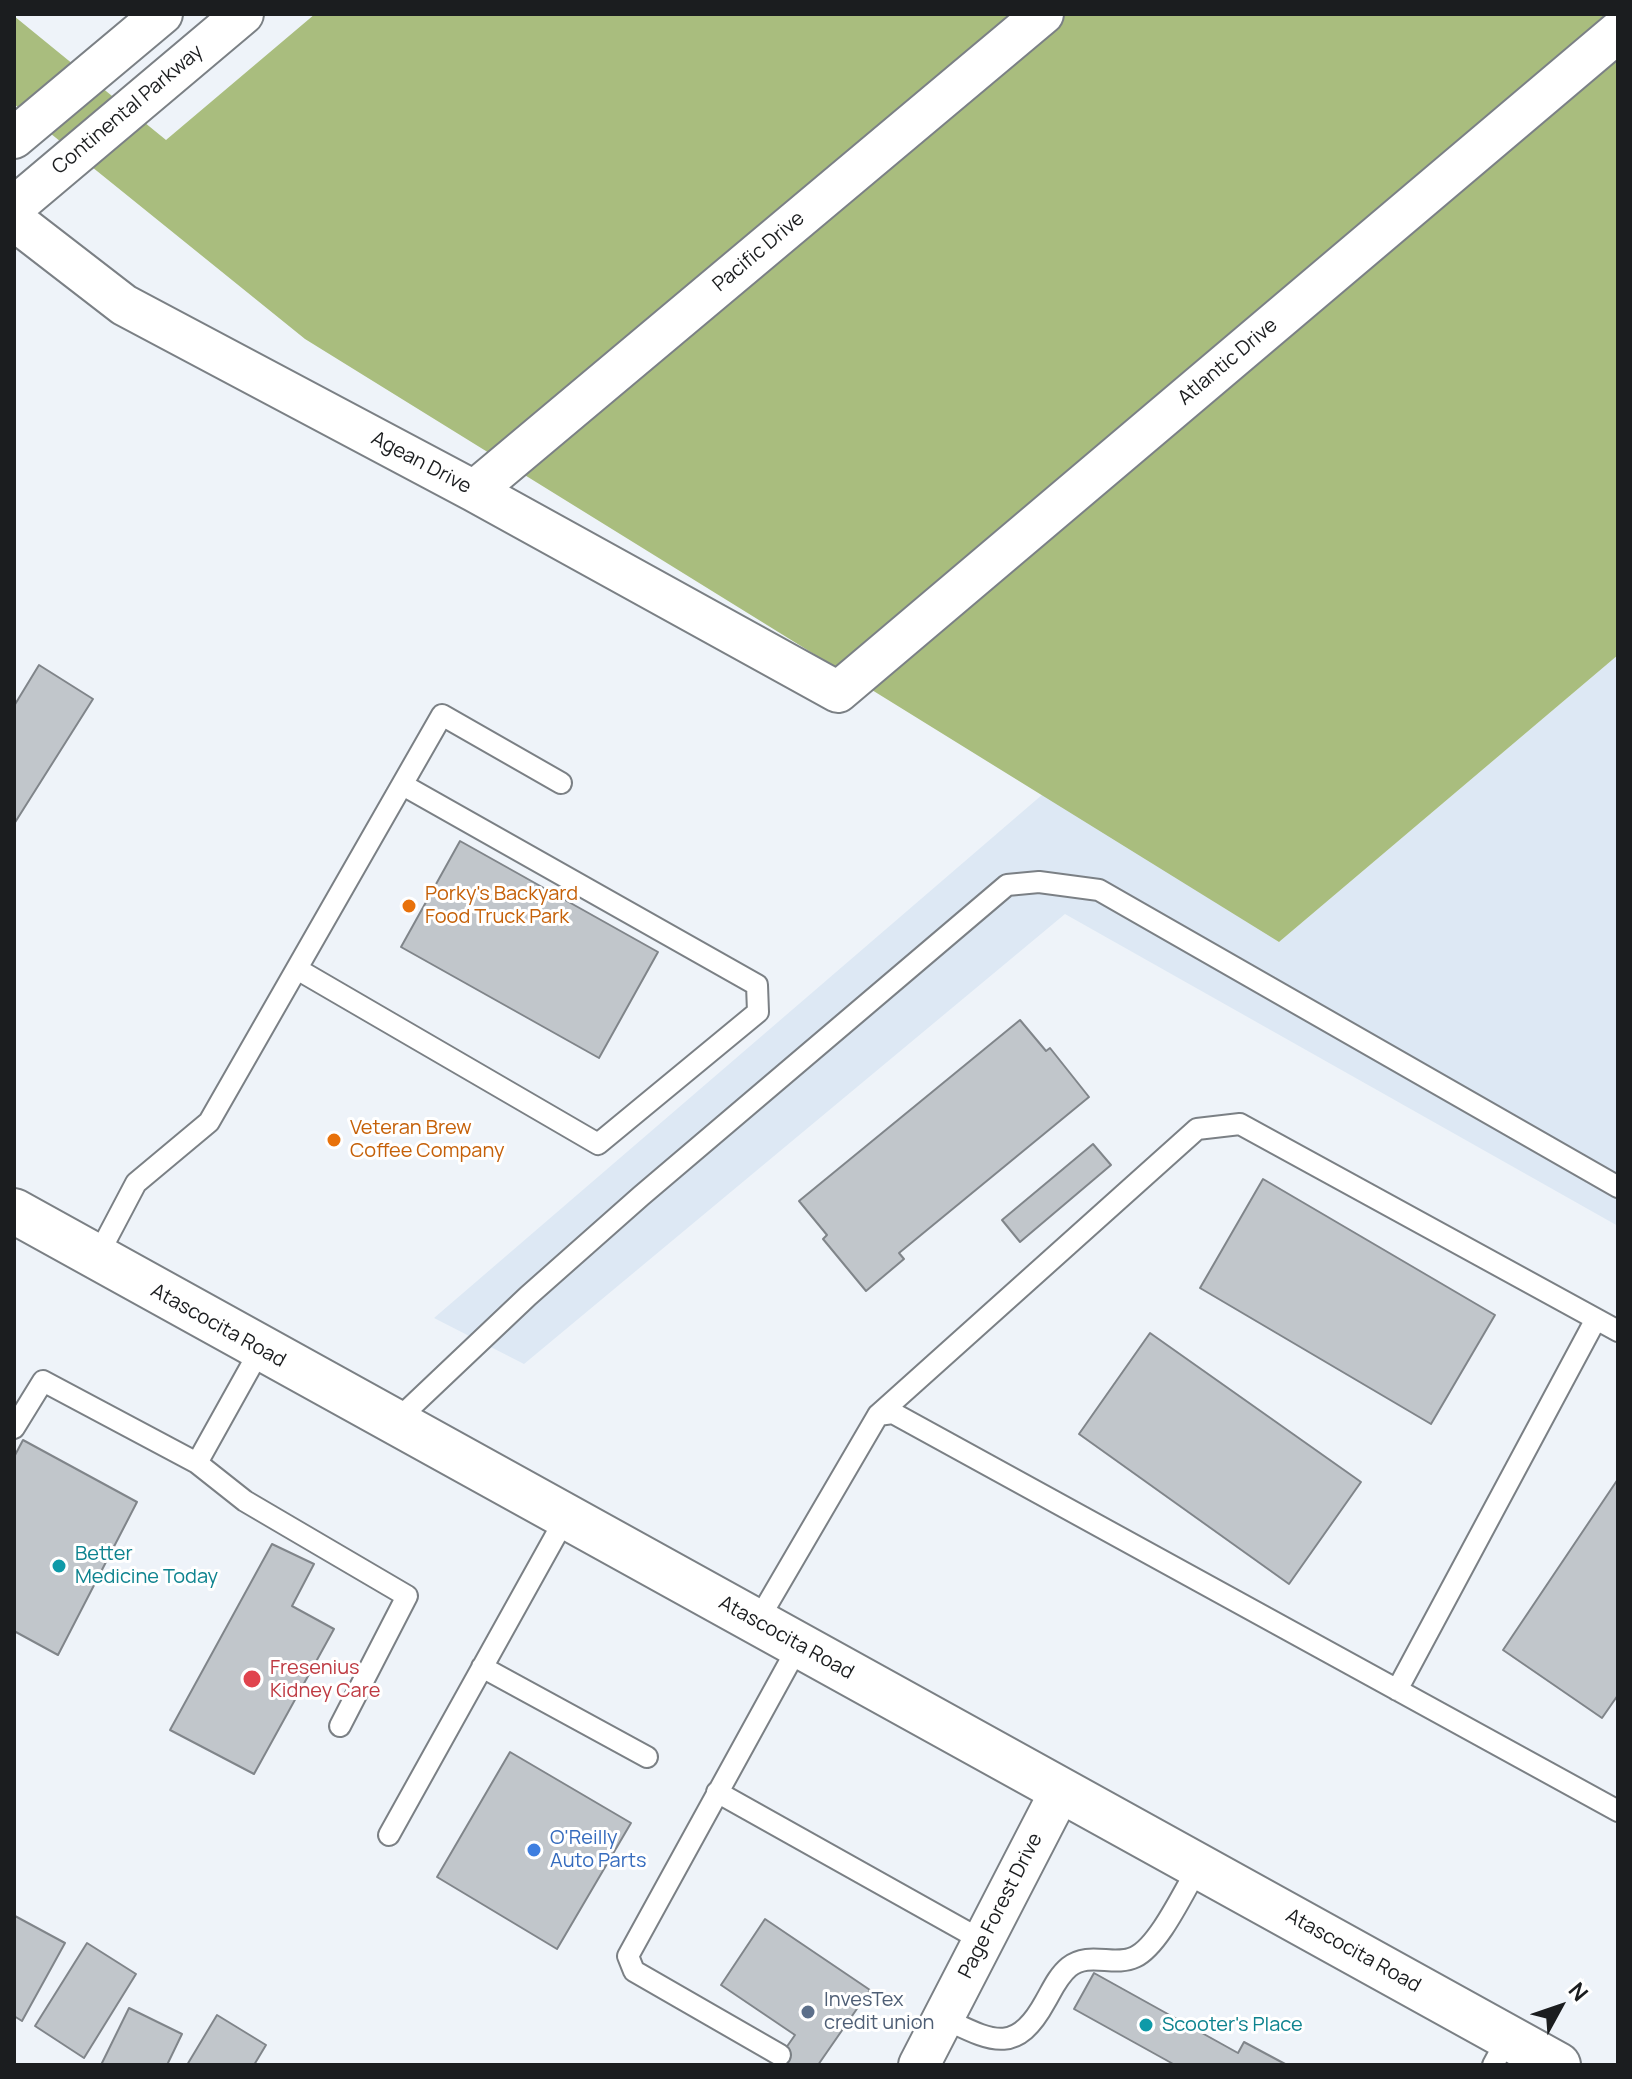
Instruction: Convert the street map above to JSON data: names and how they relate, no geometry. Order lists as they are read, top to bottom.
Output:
{
  "streets": {
    "main road": ["Atascocita Road"],
    "street": [
      "Continental Parkway",
      "Pacific Drive",
      "Atlantic Drive",
      "Agean Drive",
      "Page Forest Drive"
    ]
  },
  "crossings": [
    ["Pacific Drive", "Agean Drive"],
    ["Atlantic Drive", "Agean Drive"],
    ["Atascocita Road", "Page Forest Drive"]
  ],
  "places": [
    "Porky's Backyard Food Truck Park",
    "Veteran Brew Coffee Company",
    "Better Medicine Today",
    "Fresenius Kidney Care",
    "O'Reilly Auto Parts",
    "InvesTex credit union",
    "Scooter's Place"
  ],
  "north": "top right"
}
